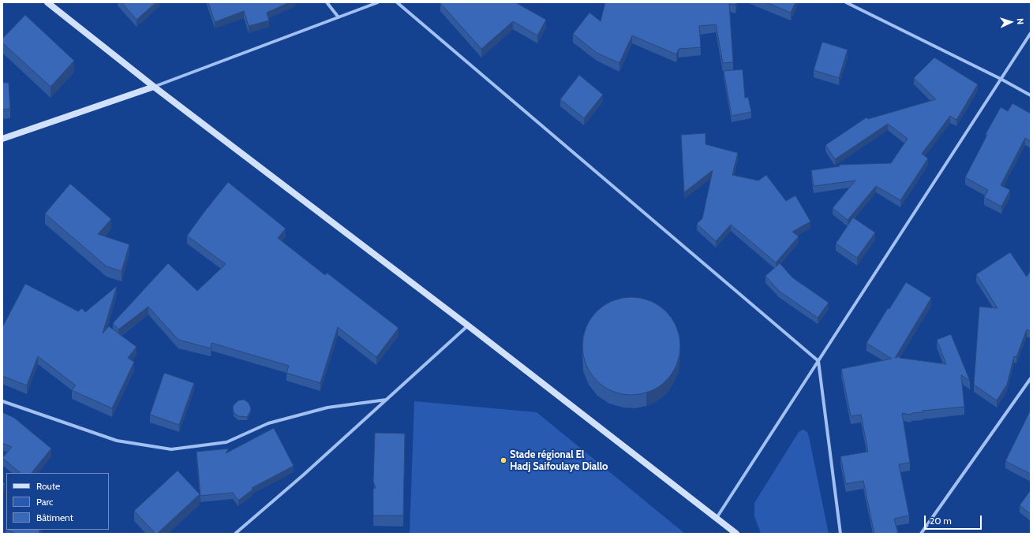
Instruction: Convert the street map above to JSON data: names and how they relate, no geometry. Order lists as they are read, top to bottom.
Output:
{
  "places": ["Stade régional El Hadj Saifoulaye Diallo"],
  "legend": ["Route", "Parc", "Bâtiment"],
  "scale_bar": "20 m",
  "north": "right"
}
